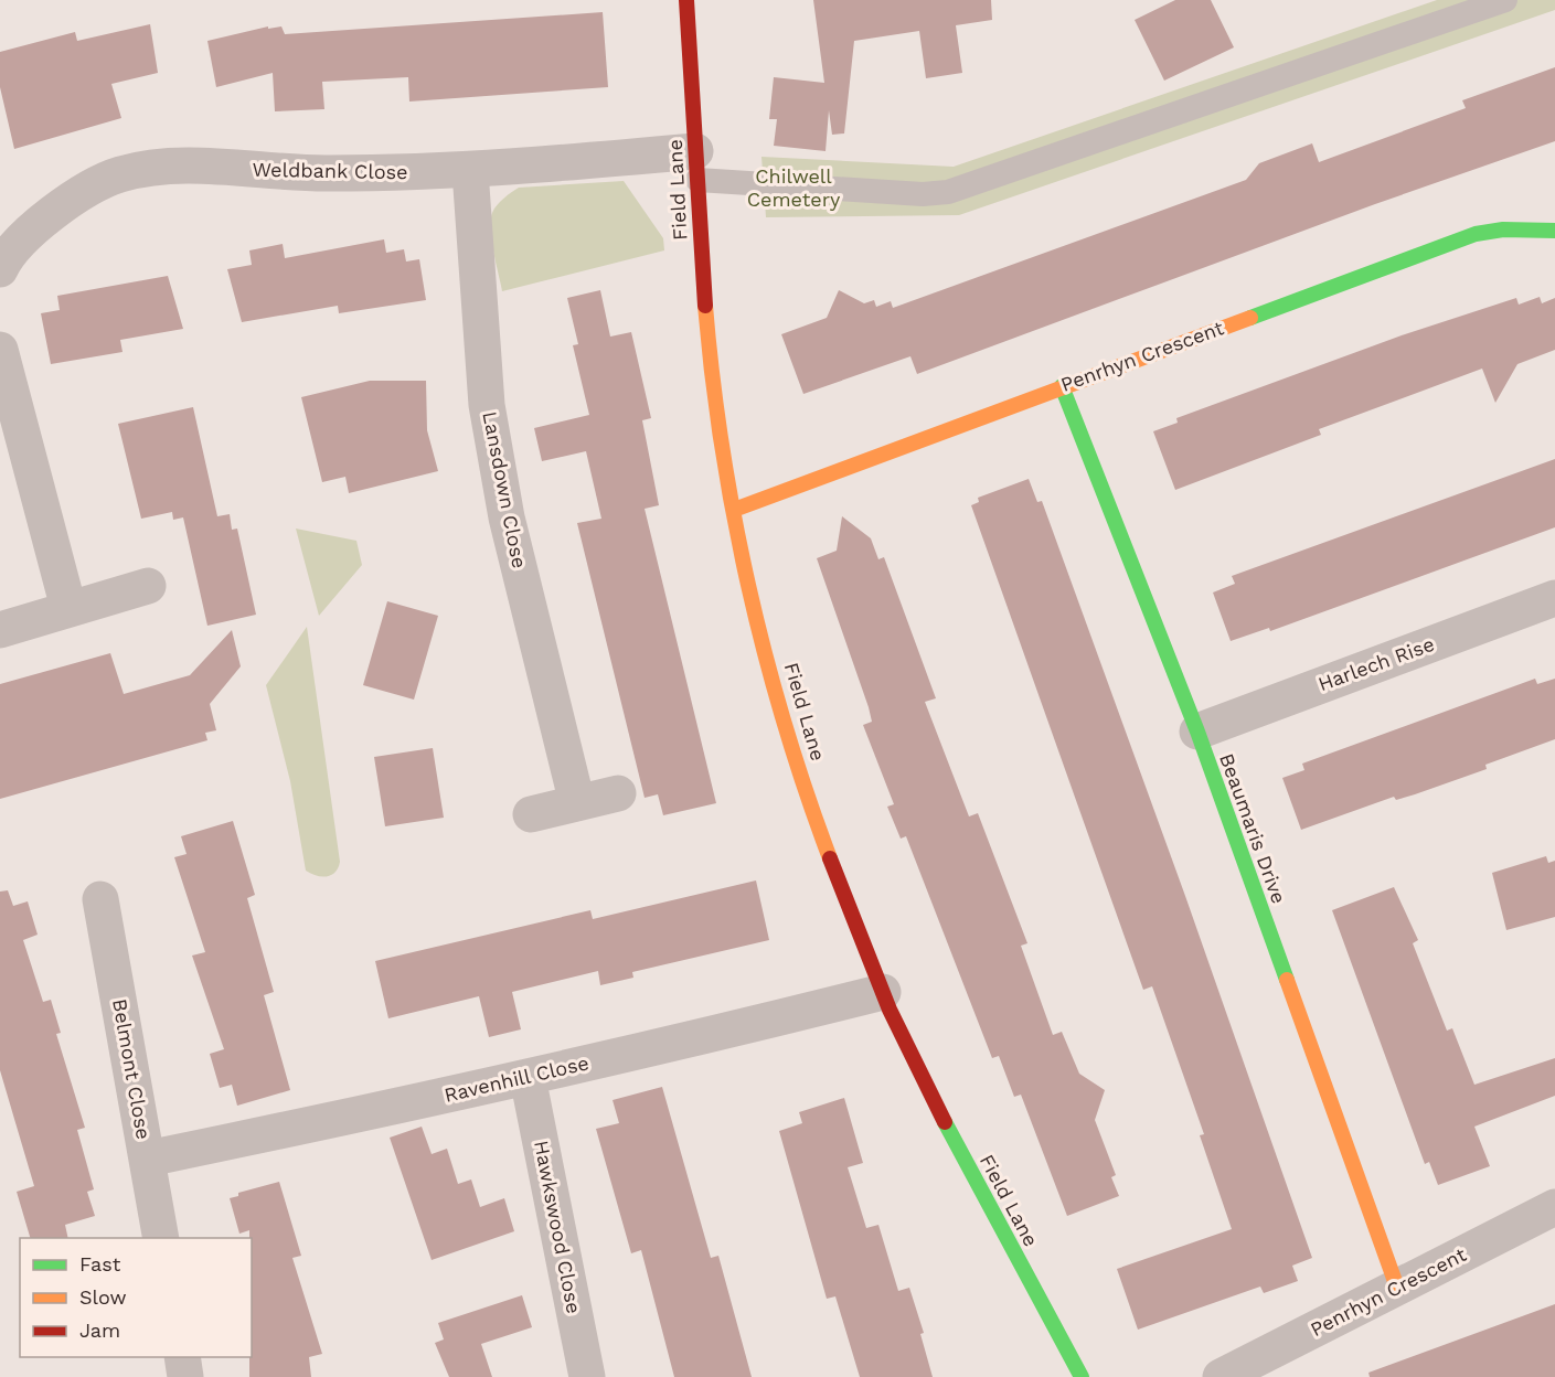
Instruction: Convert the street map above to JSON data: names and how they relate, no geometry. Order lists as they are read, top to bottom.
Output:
{
  "streets": {
    "street": [
      "Weldbank Close",
      "Field Lane",
      "Penrhyn Crescent",
      "Lansdown Close",
      "Harlech Rise",
      "Beaumaris Drive",
      "Belmont Close",
      "Ravenhill Close",
      "Hawkswood Close"
    ]
  },
  "crossings": [
    ["Weldbank Close", "Field Lane"],
    ["Weldbank Close", "Lansdown Close"],
    ["Field Lane", "Penrhyn Crescent"],
    ["Field Lane", "Ravenhill Close"],
    ["Penrhyn Crescent", "Beaumaris Drive"],
    ["Harlech Rise", "Beaumaris Drive"],
    ["Belmont Close", "Ravenhill Close"],
    ["Ravenhill Close", "Hawkswood Close"]
  ],
  "parks": ["Chilwell Cemetery"],
  "legend": ["Fast", "Slow", "Jam"]
}
